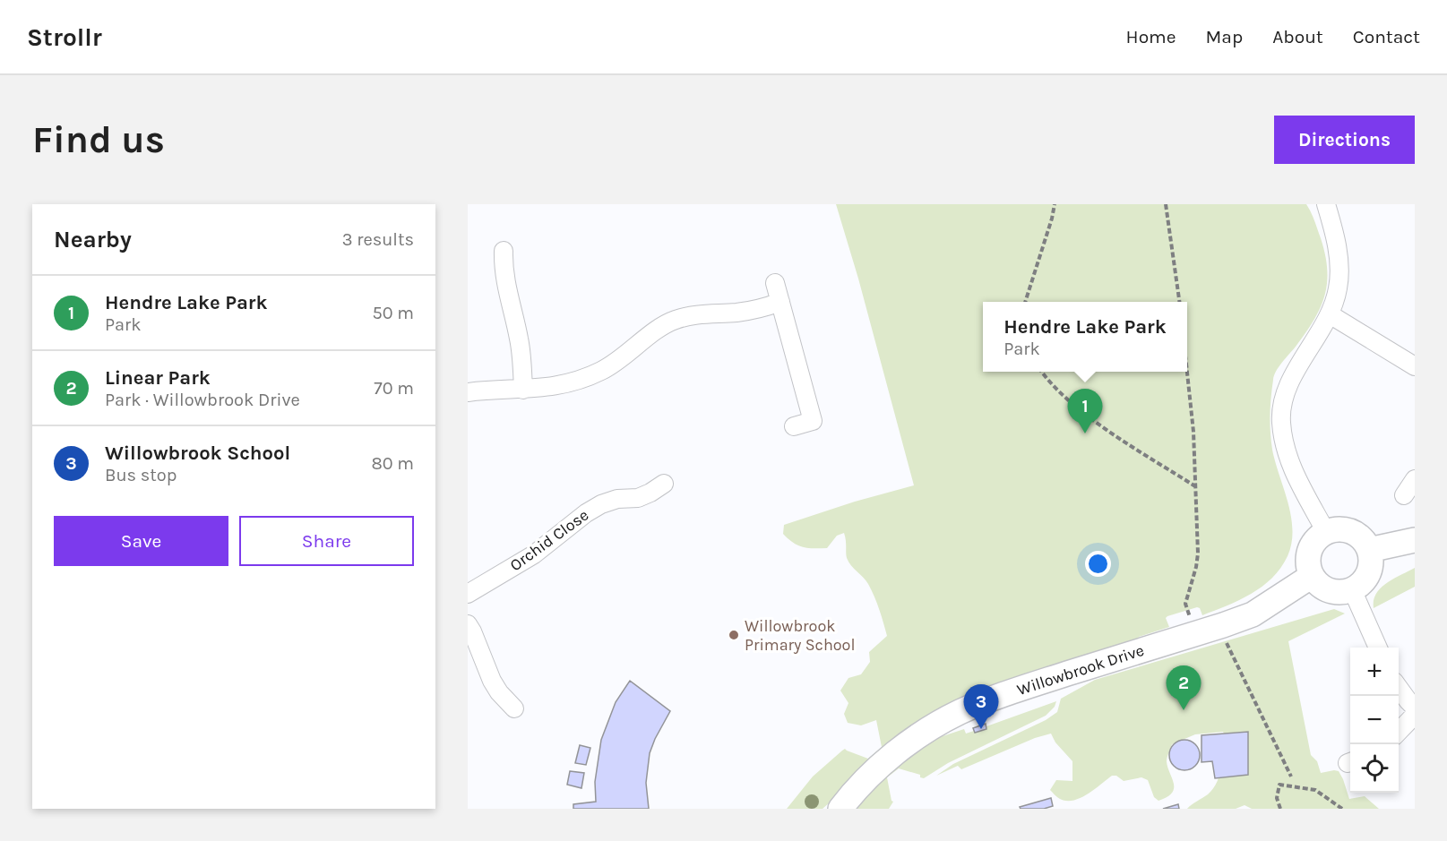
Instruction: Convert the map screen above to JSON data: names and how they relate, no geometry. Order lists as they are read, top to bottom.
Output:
{
  "streets": {
    "street": ["Orchid Close", "Willowbrook Drive"]
  },
  "places": ["Willowbrook Primary School"],
  "page": {
    "header": "Strollr",
    "nav": [
      "Home",
      "Map",
      "About",
      "Contact"
    ],
    "buttons": [
      "Directions",
      ["Save", "Share"]
    ],
    "title": "Find us",
    "heading": ["Nearby", "3 results"],
    "list": [
      {
        "mark": "1",
        "name": "Hendre Lake Park",
        "note": "Park",
        "value": "50 m"
      },
      {
        "mark": "2",
        "name": "Linear Park",
        "note": "Park · Willowbrook Drive",
        "value": "70 m"
      },
      {
        "mark": "3",
        "name": "Willowbrook School",
        "note": "Bus stop",
        "value": "80 m"
      }
    ],
    "popup": ["Hendre Lake Park", "Park"],
    "pins": ["1", "2", "3"],
    "map_buttons": ["+", "−"]
  }
}
